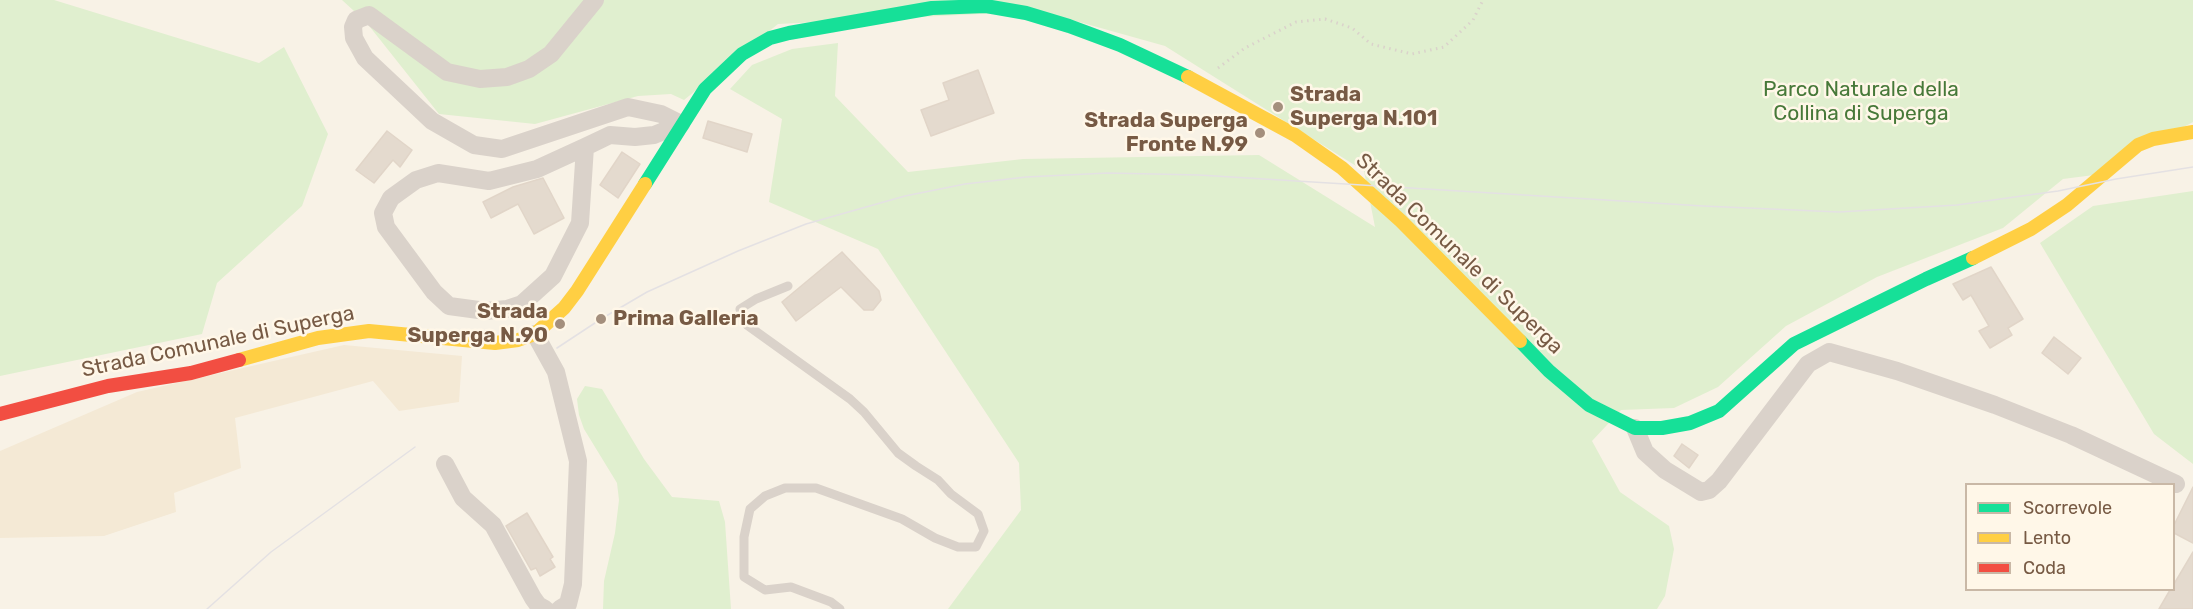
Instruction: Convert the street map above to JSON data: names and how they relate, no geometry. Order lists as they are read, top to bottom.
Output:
{
  "streets": {
    "street": ["Strada Comunale di Superga"]
  },
  "parks": ["Parco Naturale della Collina di Superga"],
  "places": [
    "Strada Superga N.101",
    "Strada Superga Fronte N.99",
    "Prima Galleria",
    "Strada Superga N.90"
  ],
  "legend": ["Scorrevole", "Lento", "Coda"]
}
